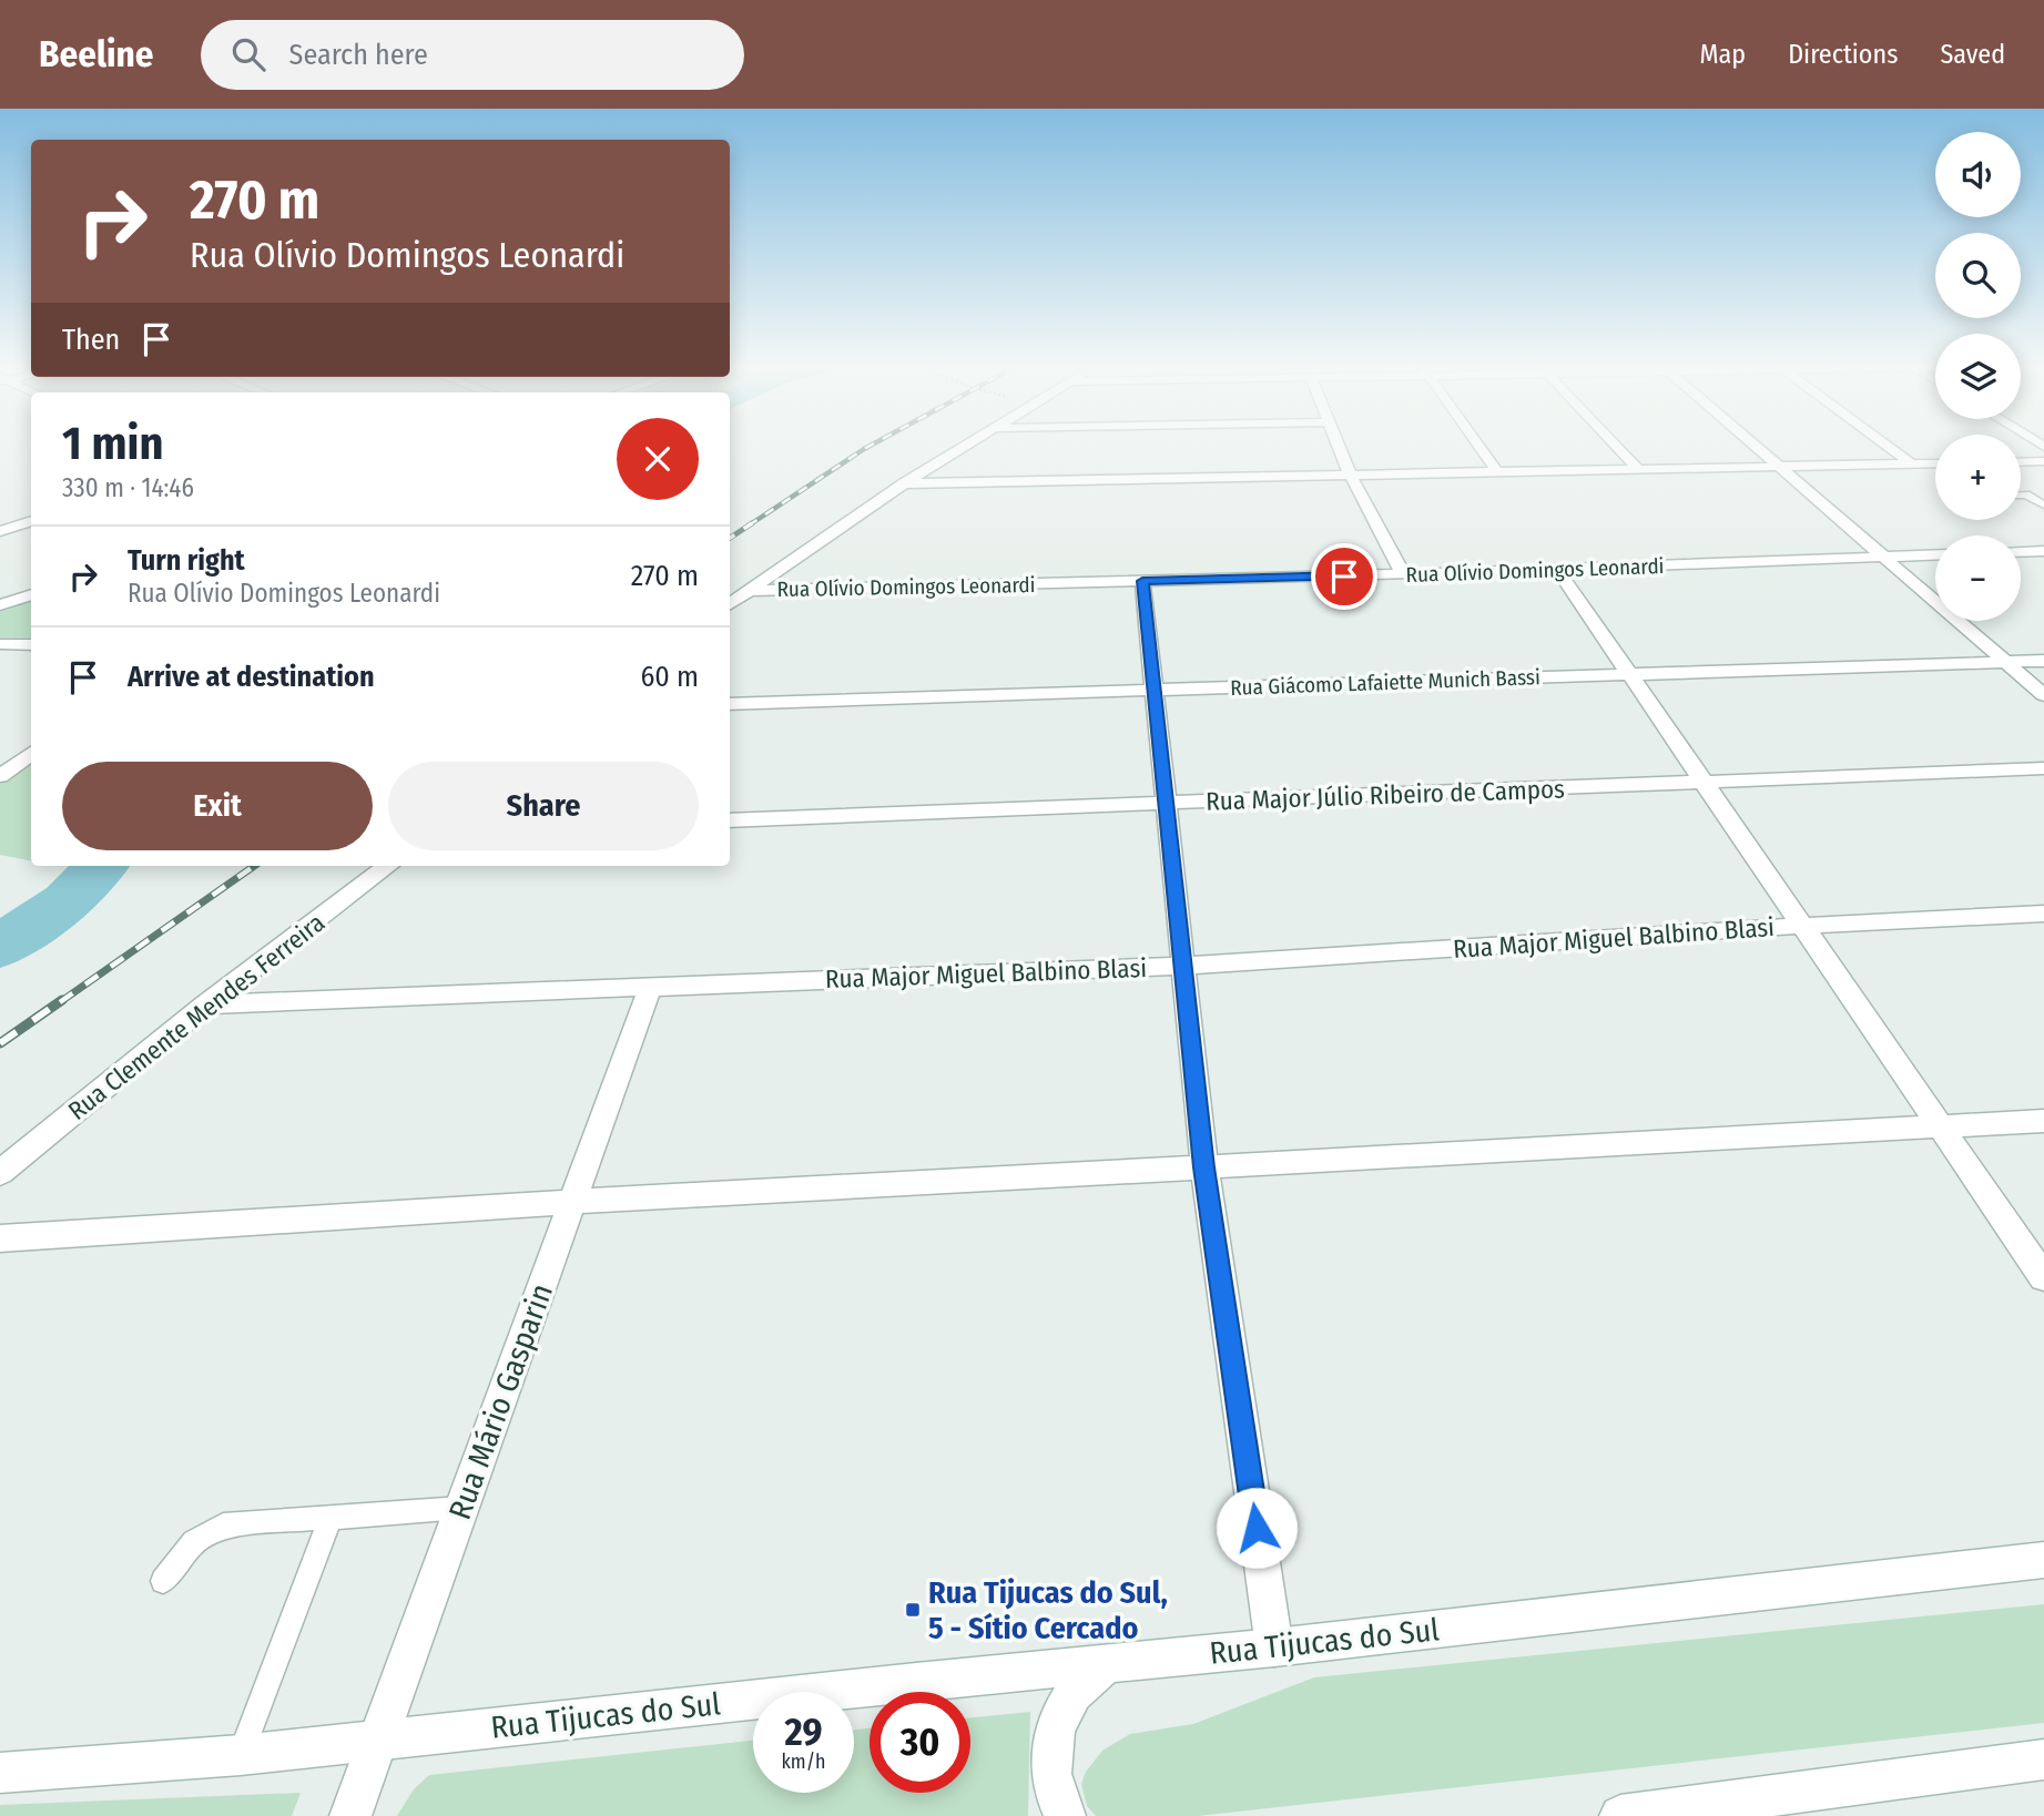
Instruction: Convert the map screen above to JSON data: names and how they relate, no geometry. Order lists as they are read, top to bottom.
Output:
{
  "streets": {
    "street": [
      "Rua Olívio Domingos Leonardi",
      "Rua Giácomo Lafaiette Munich Bassi",
      "Rua Major Júlio Ribeiro de Campos",
      "Rua Major Miguel Balbino Blasi",
      "Rua Clemente Mendes Ferreira",
      "Rua Mário Gasparin",
      "Rua Tijucas do Sul"
    ]
  },
  "crossings": [
    ["Rua Major Miguel Balbino Blasi", "Rua Clemente Mendes Ferreira"],
    ["Rua Major Miguel Balbino Blasi", "Rua Mário Gasparin"],
    ["Rua Mário Gasparin", "Rua Tijucas do Sul"]
  ],
  "places": {
    "transit": ["Rua Tijucas do Sul, 5 - Sítio Cercado"]
  },
  "page": {
    "header": "Beeline",
    "search": "Search here",
    "nav": ["Map", "Directions", "Saved"],
    "map_buttons": ["+", "−"],
    "turn": ["270 m", "Rua Olívio Domingos Leonardi"],
    "then": "Then",
    "heading": ["1 min", "330 m · 14:46"],
    "list": [
      {
        "name": "Turn right",
        "note": "Rua Olívio Domingos Leonardi",
        "value": "270 m"
      },
      {
        "name": "Arrive at destination",
        "value": "60 m"
      }
    ],
    "buttons": ["Exit", "Share"],
    "speed": "29 km/h",
    "limit": "30"
  }
}
